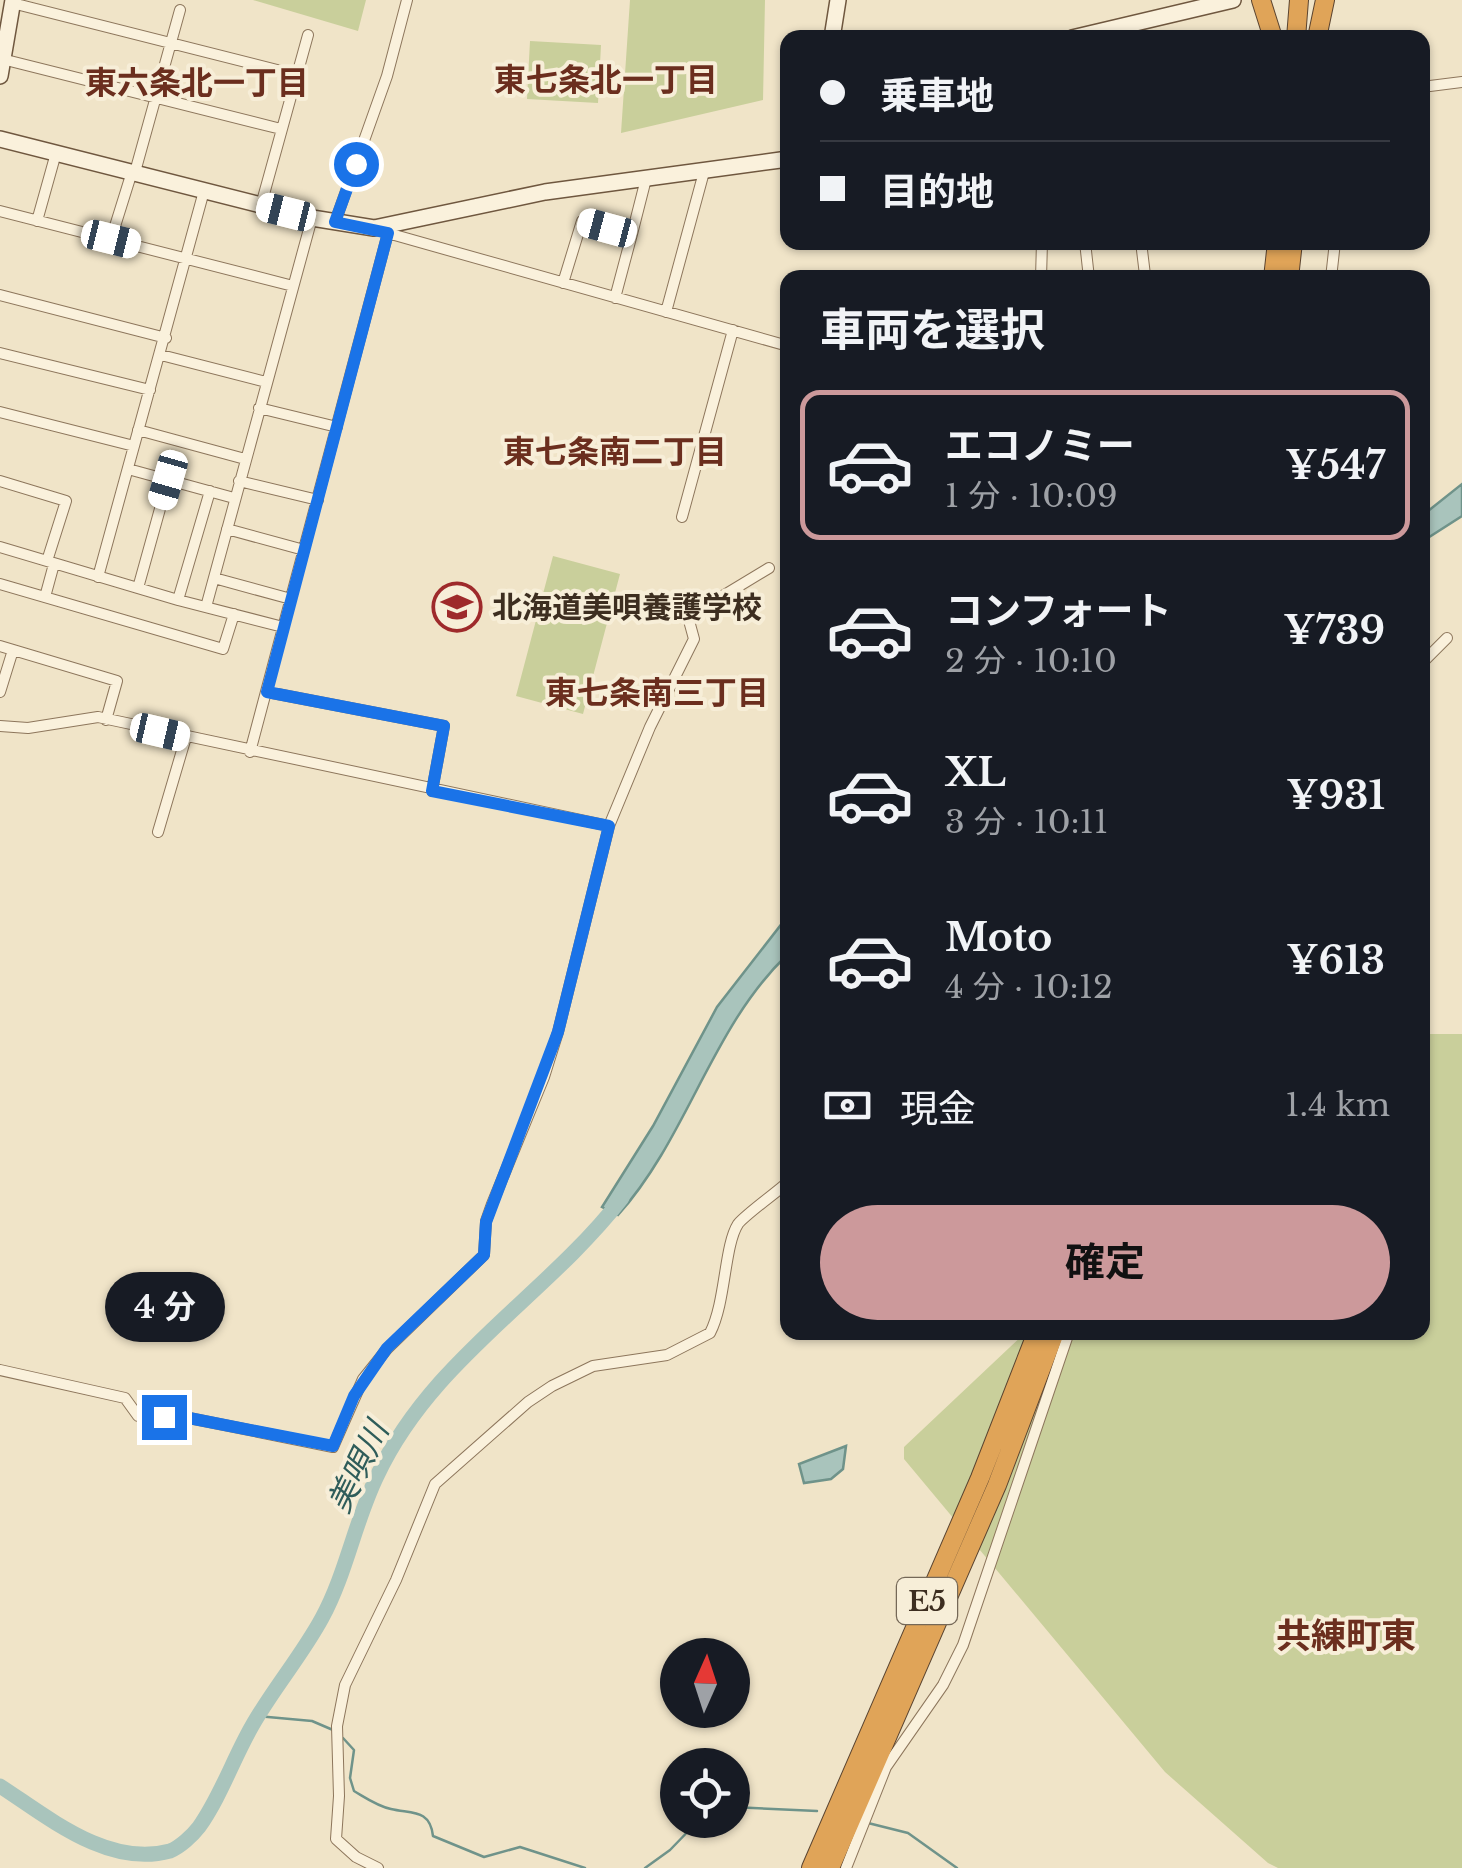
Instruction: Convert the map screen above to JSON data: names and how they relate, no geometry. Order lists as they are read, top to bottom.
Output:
{
  "streets": {
    "highway": ["E5"]
  },
  "districts": [
    "東七条北一丁目",
    "東六条北一丁目",
    "東七条南二丁目",
    "東七条南三丁目",
    "共練町東"
  ],
  "water": ["美唄川"],
  "places": {
    "school or university": ["北海道美唄養護学校"]
  },
  "north": "top",
  "page": {
    "banner": ["乗車地", "目的地"],
    "heading": "車両を選択",
    "list": [
      {
        "name": "エコノミー",
        "note": "1 分 · 10:09",
        "value": "¥547"
      },
      {
        "name": "コンフォート",
        "note": "2 分 · 10:10",
        "value": "¥739"
      },
      {
        "name": "XL",
        "note": "3 分 · 10:11",
        "value": "¥931"
      },
      {
        "name": "Moto",
        "note": "4 分 · 10:12",
        "value": "¥613"
      }
    ],
    "pay": ["現金", "1.4 km"],
    "buttons": "確定",
    "bubble": "4 分"
  }
}
